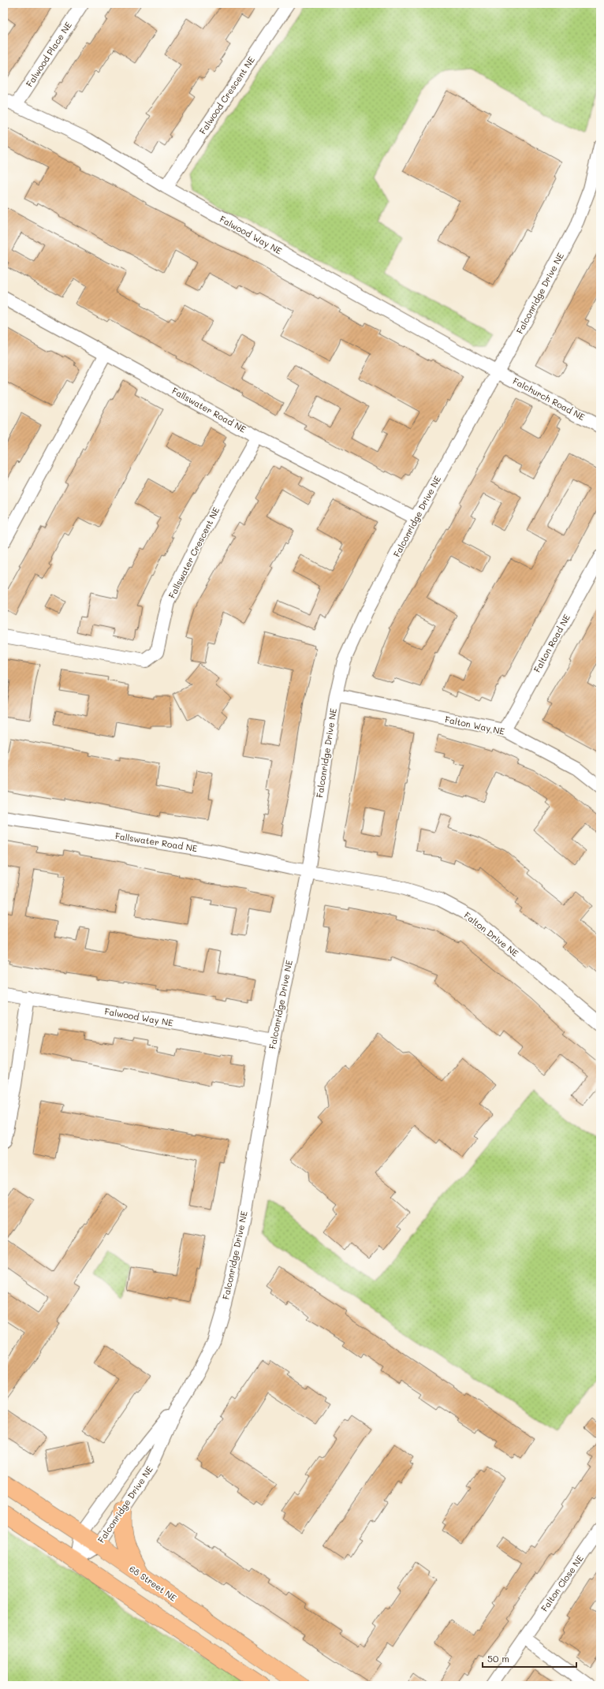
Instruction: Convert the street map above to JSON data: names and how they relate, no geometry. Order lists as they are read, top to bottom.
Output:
{
  "streets": {
    "main road": ["68 Street NE"],
    "street": [
      "Falwood Place NE",
      "Falwood Crescent NE",
      "Falwood Way NE",
      "Falconridge Drive NE",
      "Falchurch Road NE",
      "Fallswater Road NE",
      "Fallswater Crescent NE",
      "Falton Road NE",
      "Falton Way NE",
      "Falton Drive NE",
      "Falton Close NE"
    ]
  },
  "crossings": [
    ["Falwood Place NE", "Falwood Way NE"],
    ["Falwood Crescent NE", "Falwood Way NE"],
    ["Falwood Way NE", "Falconridge Drive NE"],
    ["Falwood Way NE", "Falchurch Road NE"],
    ["Falconridge Drive NE", "Falchurch Road NE"],
    ["Falconridge Drive NE", "Fallswater Road NE"],
    ["Falconridge Drive NE", "Falton Way NE"],
    ["Falconridge Drive NE", "Falton Drive NE"],
    ["Falconridge Drive NE", "68 Street NE"],
    ["Fallswater Road NE", "Fallswater Crescent NE"],
    ["Fallswater Road NE", "Falton Drive NE"],
    ["Falton Road NE", "Falton Way NE"]
  ],
  "scale_bar": "50 m"
}
